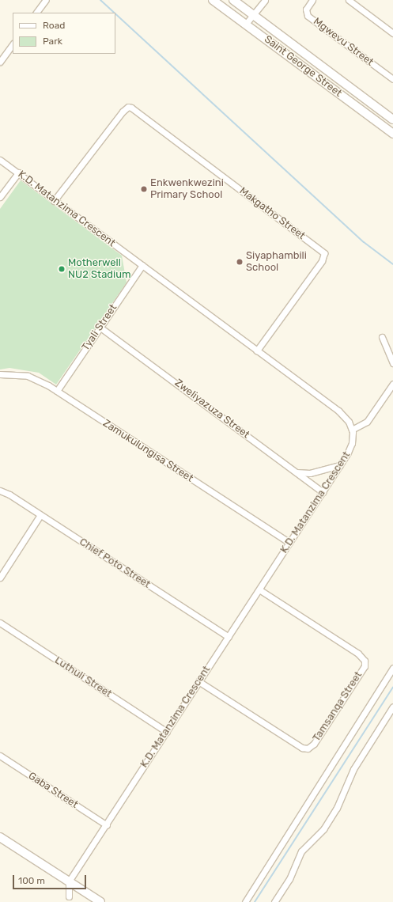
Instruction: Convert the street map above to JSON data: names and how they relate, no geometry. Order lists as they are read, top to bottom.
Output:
{
  "streets": {
    "main road": ["Saint George Street"],
    "street": [
      "Mgwevu Street",
      "K.D. Matanzima Crescent",
      "Makgatho Street",
      "Tyali Street",
      "Zweliyazuza Street",
      "Zamukulungisa Street",
      "Chief Poto Street",
      "Luthuli Street",
      "Tamsanqa Street",
      "Gaba Street"
    ]
  },
  "crossings": [
    ["K.D. Matanzima Crescent", "Makgatho Street"],
    ["K.D. Matanzima Crescent", "Tyali Street"],
    ["K.D. Matanzima Crescent", "Zweliyazuza Street"],
    ["K.D. Matanzima Crescent", "Zamukulungisa Street"],
    ["K.D. Matanzima Crescent", "Chief Poto Street"],
    ["K.D. Matanzima Crescent", "Luthuli Street"],
    ["K.D. Matanzima Crescent", "Tamsanqa Street"],
    ["K.D. Matanzima Crescent", "Gaba Street"],
    ["Tyali Street", "Zweliyazuza Street"],
    ["Tyali Street", "Zamukulungisa Street"]
  ],
  "places": ["Enkwenkwezini Primary School", "Siyaphambili School", "Motherwell NU2 Stadium"],
  "legend": ["Road", "Park"],
  "scale_bar": "100 m"
}
